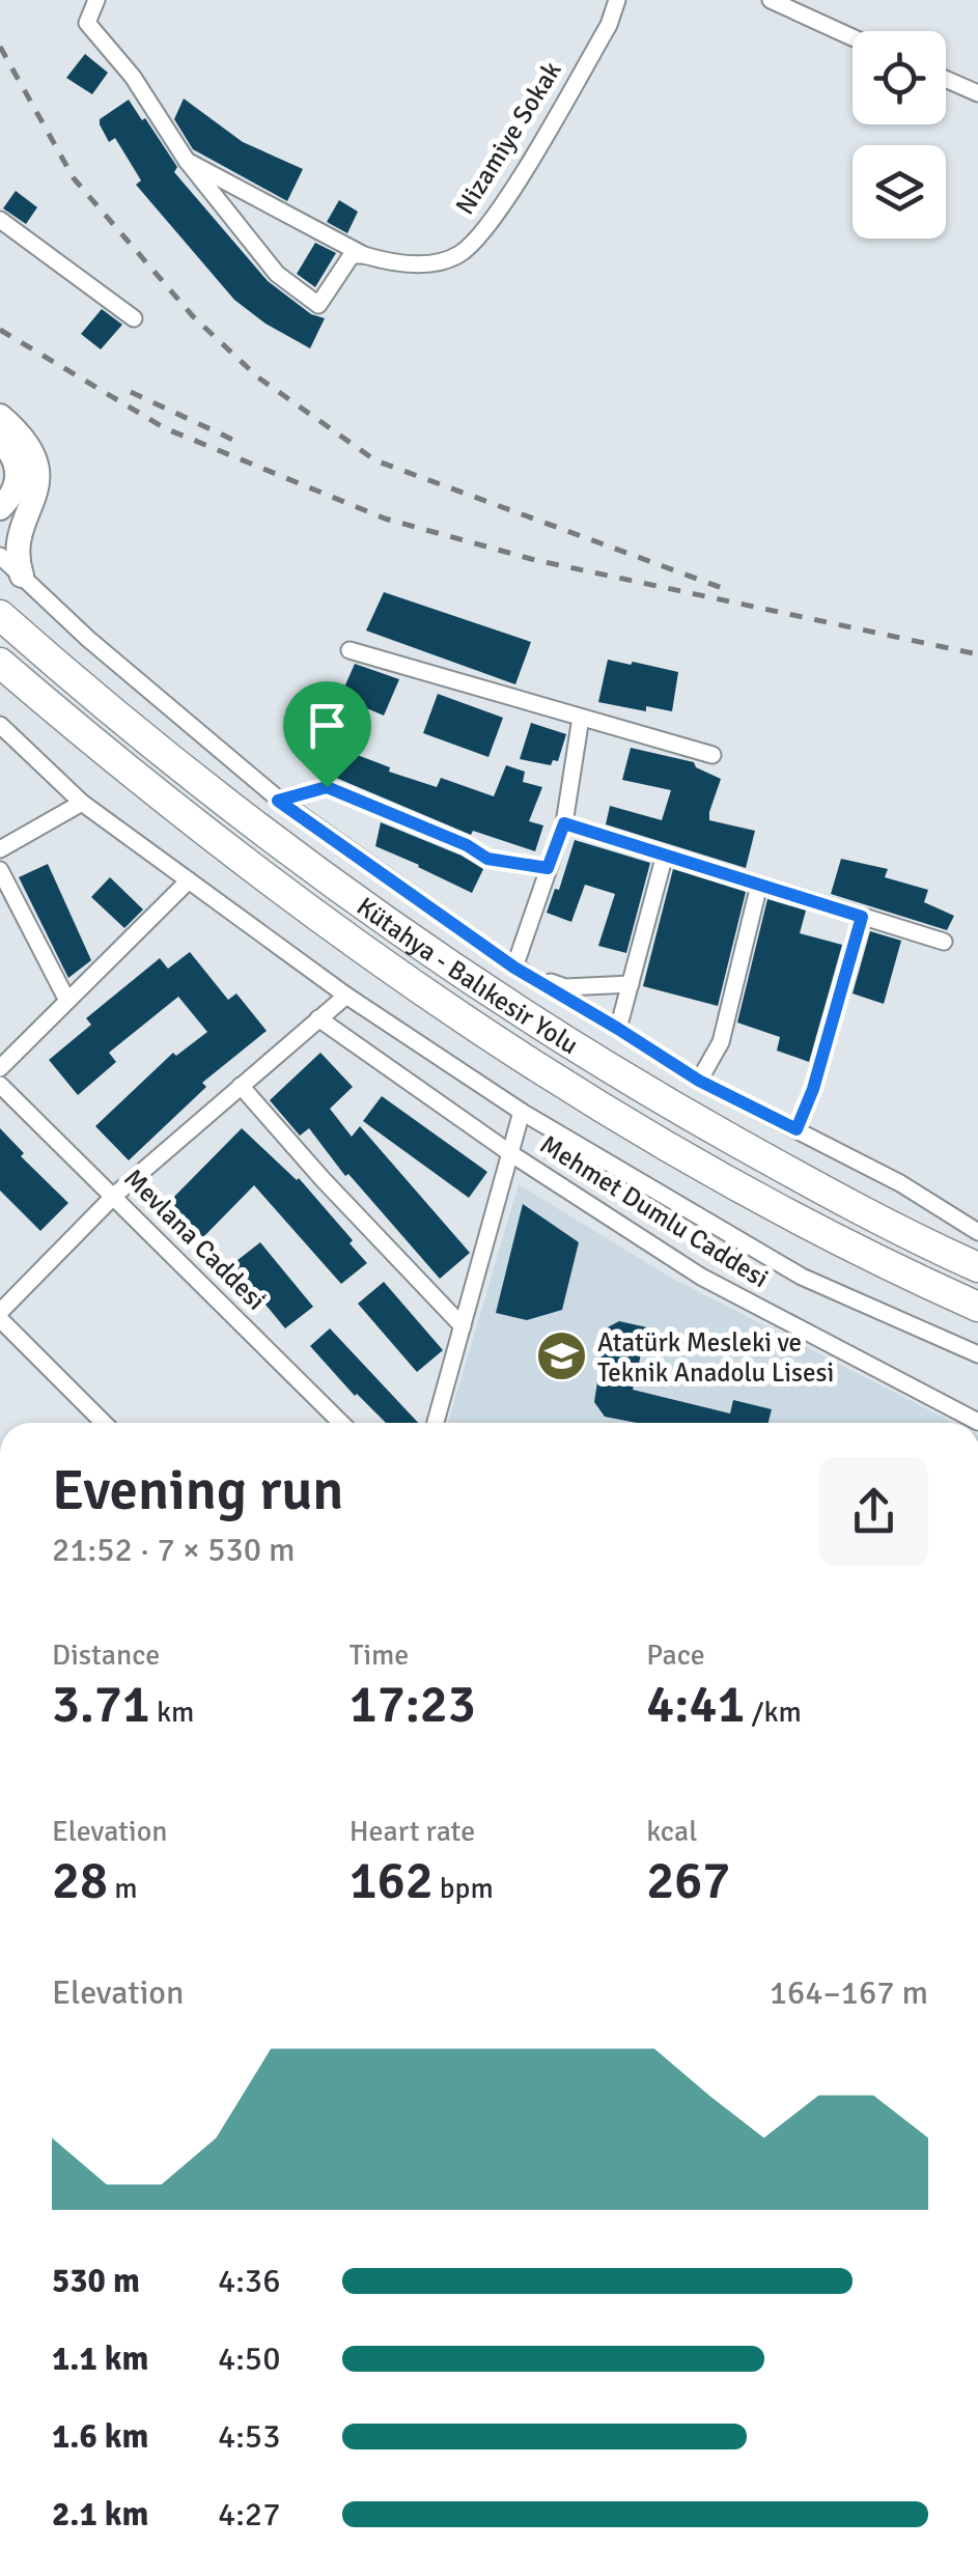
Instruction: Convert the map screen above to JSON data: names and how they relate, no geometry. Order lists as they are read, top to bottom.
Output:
{
  "streets": {
    "highway": ["Kütahya - Balıkesir Yolu"],
    "street": ["Nizamiye Sokak", "Mehmet Dumlu Caddesi", "Mevlana Caddesi"]
  },
  "places": {
    "school or university": ["Atatürk Mesleki ve Teknik Anadolu Lisesi"]
  },
  "page": {
    "heading": ["Evening run", "21:52 · 7 × 530 m"],
    "stats": [
      ["Distance", "3.71 km"],
      ["Time", "17:23"],
      ["Pace", "4:41 /km"],
      ["Elevation", "28 m"],
      ["Heart rate", "162 bpm"],
      ["kcal", "267"]
    ],
    "chart": ["Elevation", "164–167 m"],
    "list": [
      {
        "name": "530 m",
        "note": "4:36"
      },
      {
        "name": "1.1 km",
        "note": "4:50"
      },
      {
        "name": "1.6 km",
        "note": "4:53"
      },
      {
        "name": "2.1 km",
        "note": "4:27"
      }
    ]
  }
}
